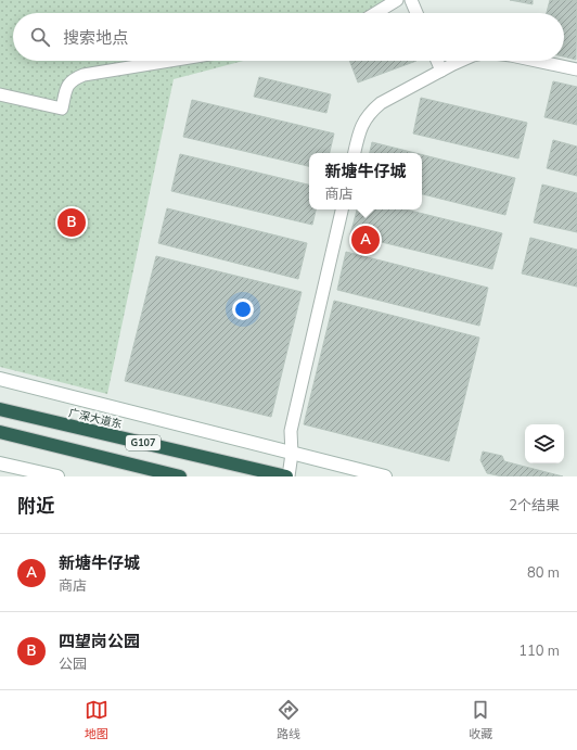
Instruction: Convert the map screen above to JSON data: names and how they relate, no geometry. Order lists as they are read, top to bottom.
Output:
{
  "streets": {
    "highway": ["广深大道东", "G107"]
  },
  "page": {
    "search": "搜索地点",
    "popup": ["新塘牛仔城", "商店"],
    "pins": ["B", "A"],
    "heading": ["附近", "2个结果"],
    "list": [
      {
        "mark": "A",
        "name": "新塘牛仔城",
        "note": "商店",
        "value": "80 m"
      },
      {
        "mark": "B",
        "name": "四望岗公园",
        "note": "公园",
        "value": "110 m"
      }
    ],
    "nav": ["地图", "路线", "收藏"]
  }
}
